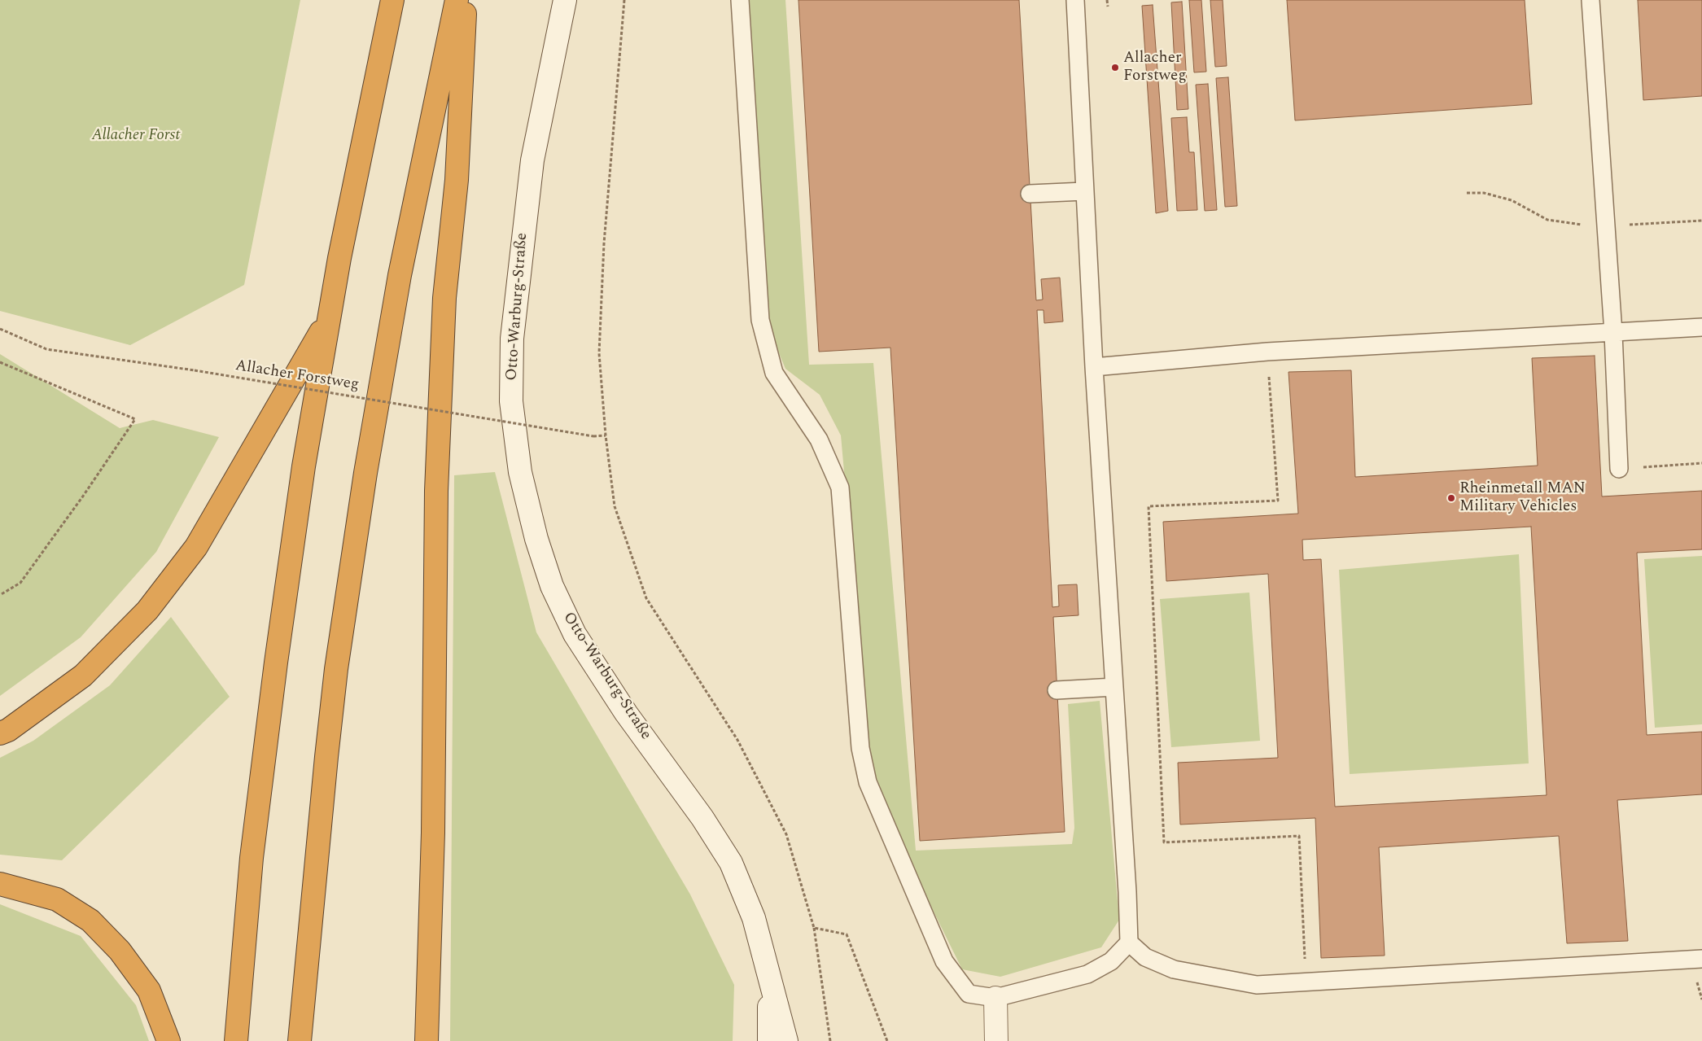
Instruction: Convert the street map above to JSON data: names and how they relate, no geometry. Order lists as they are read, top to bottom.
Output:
{
  "streets": {
    "main road": ["Otto-Warburg-Straße"],
    "path": ["Allacher Forstweg"]
  },
  "parks": ["Allacher Forst"],
  "places": ["Allacher Forstweg", "Rheinmetall MAN Military Vehicles"]
}
